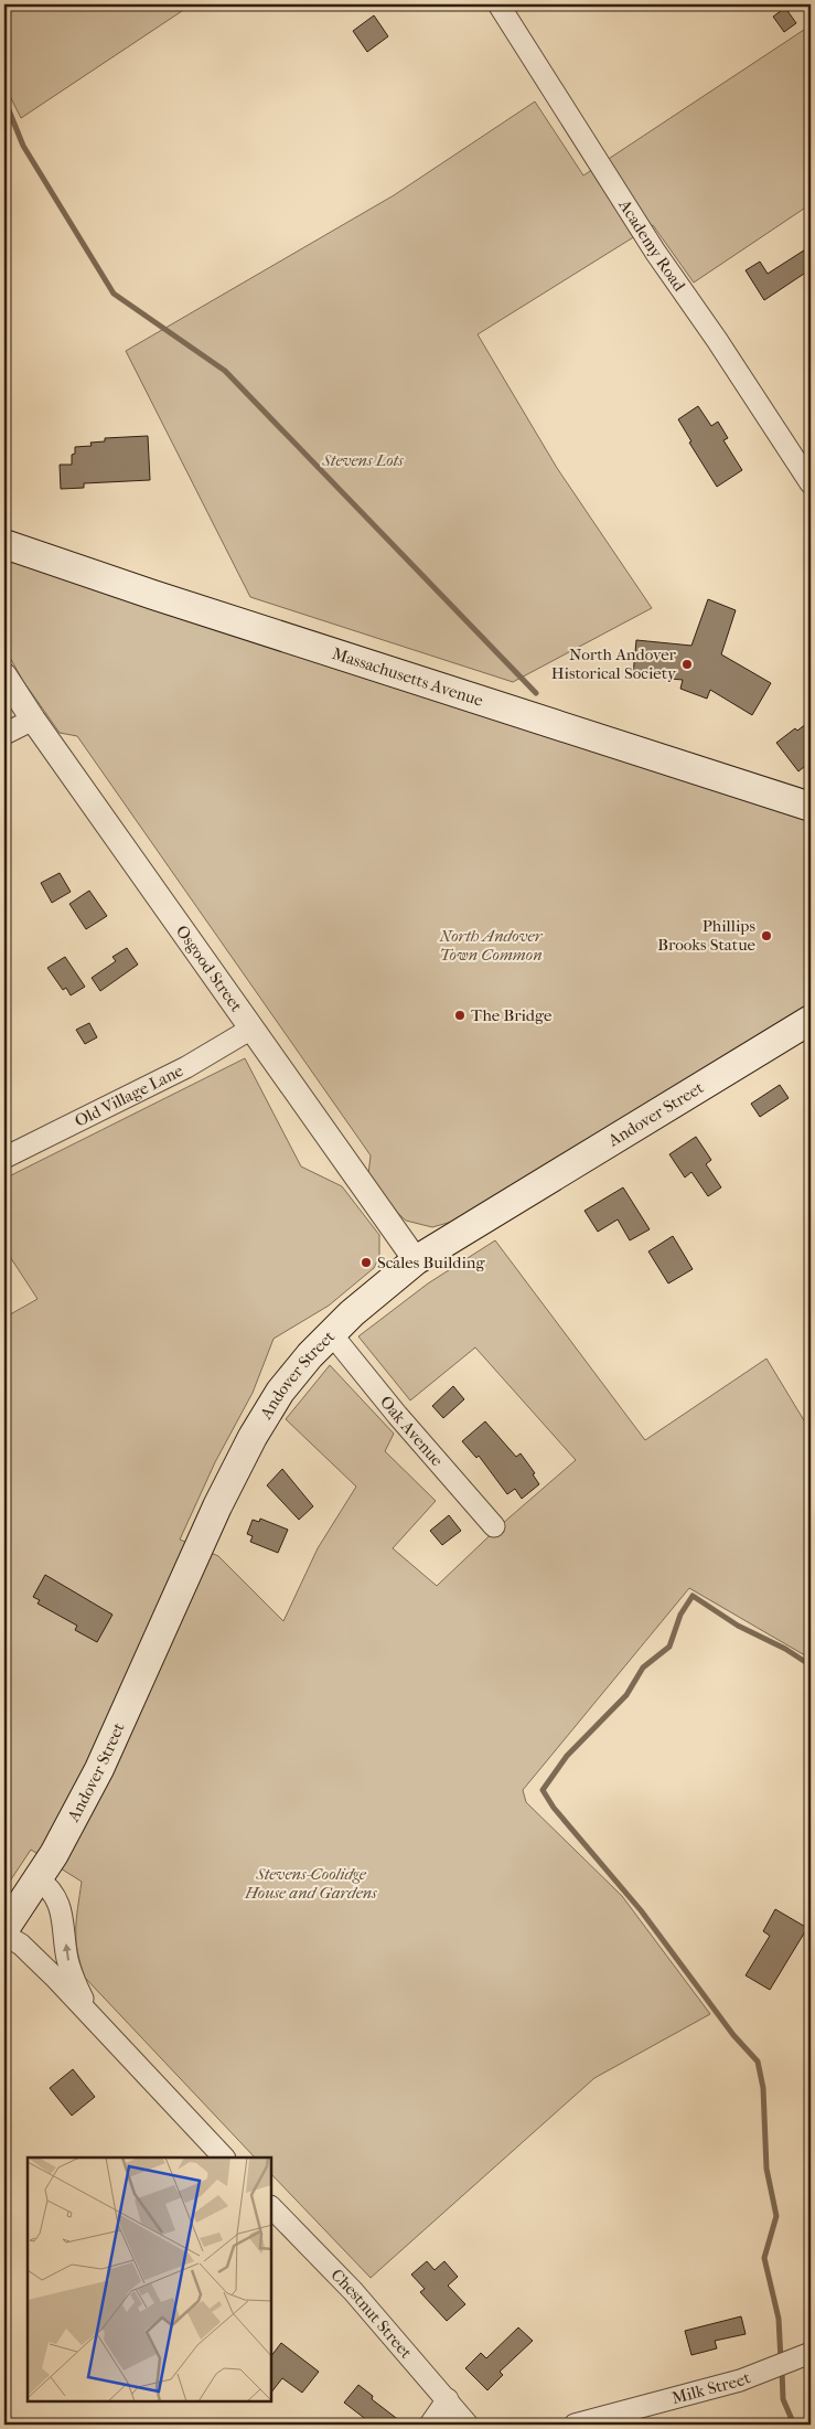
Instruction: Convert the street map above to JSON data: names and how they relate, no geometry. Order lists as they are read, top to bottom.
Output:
{
  "streets": {
    "main road": ["Massachusetts Avenue", "Andover Street"],
    "street": [
      "Academy Road",
      "Osgood Street",
      "Old Village Lane",
      "Oak Avenue",
      "Chestnut Street",
      "Milk Street"
    ]
  },
  "crossings": [
    ["Osgood Street", "Old Village Lane"],
    ["Osgood Street", "Andover Street"],
    ["Andover Street", "Oak Avenue"]
  ],
  "parks": ["Stevens Lots", "North Andover Town Common", "Stevens-Coolidge House and Gardens"],
  "places": [
    "North Andover Historical Society",
    "Phillips Brooks Statue",
    "The Bridge",
    "Scales Building"
  ]
}
